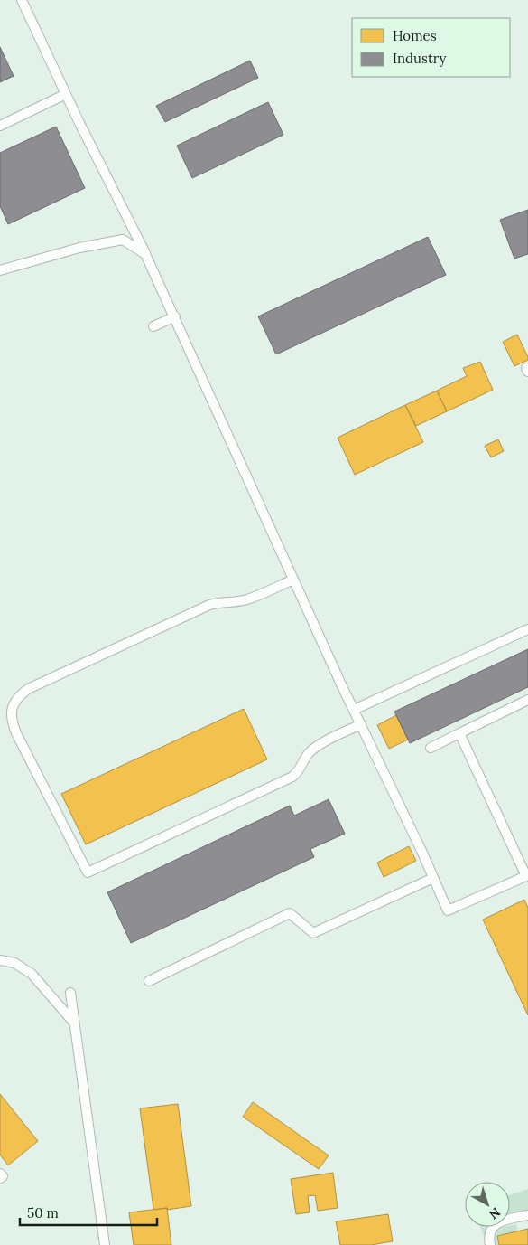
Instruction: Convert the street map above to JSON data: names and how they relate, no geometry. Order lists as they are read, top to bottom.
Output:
{
  "legend": ["Homes", "Industry"],
  "scale_bar": "50 m",
  "north": "bottom right"
}
